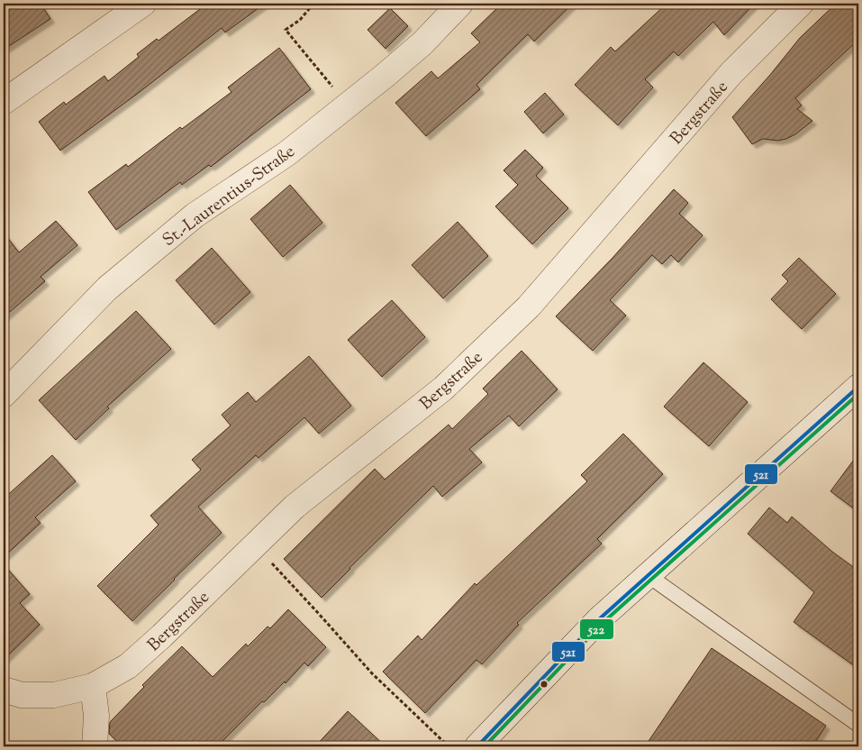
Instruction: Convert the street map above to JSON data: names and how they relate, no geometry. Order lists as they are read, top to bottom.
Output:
{
  "streets": {
    "street": ["Bergstraße", "St.-Laurentius-Straße"]
  },
  "lines": ["transit line 521", "transit line 522"]
}
